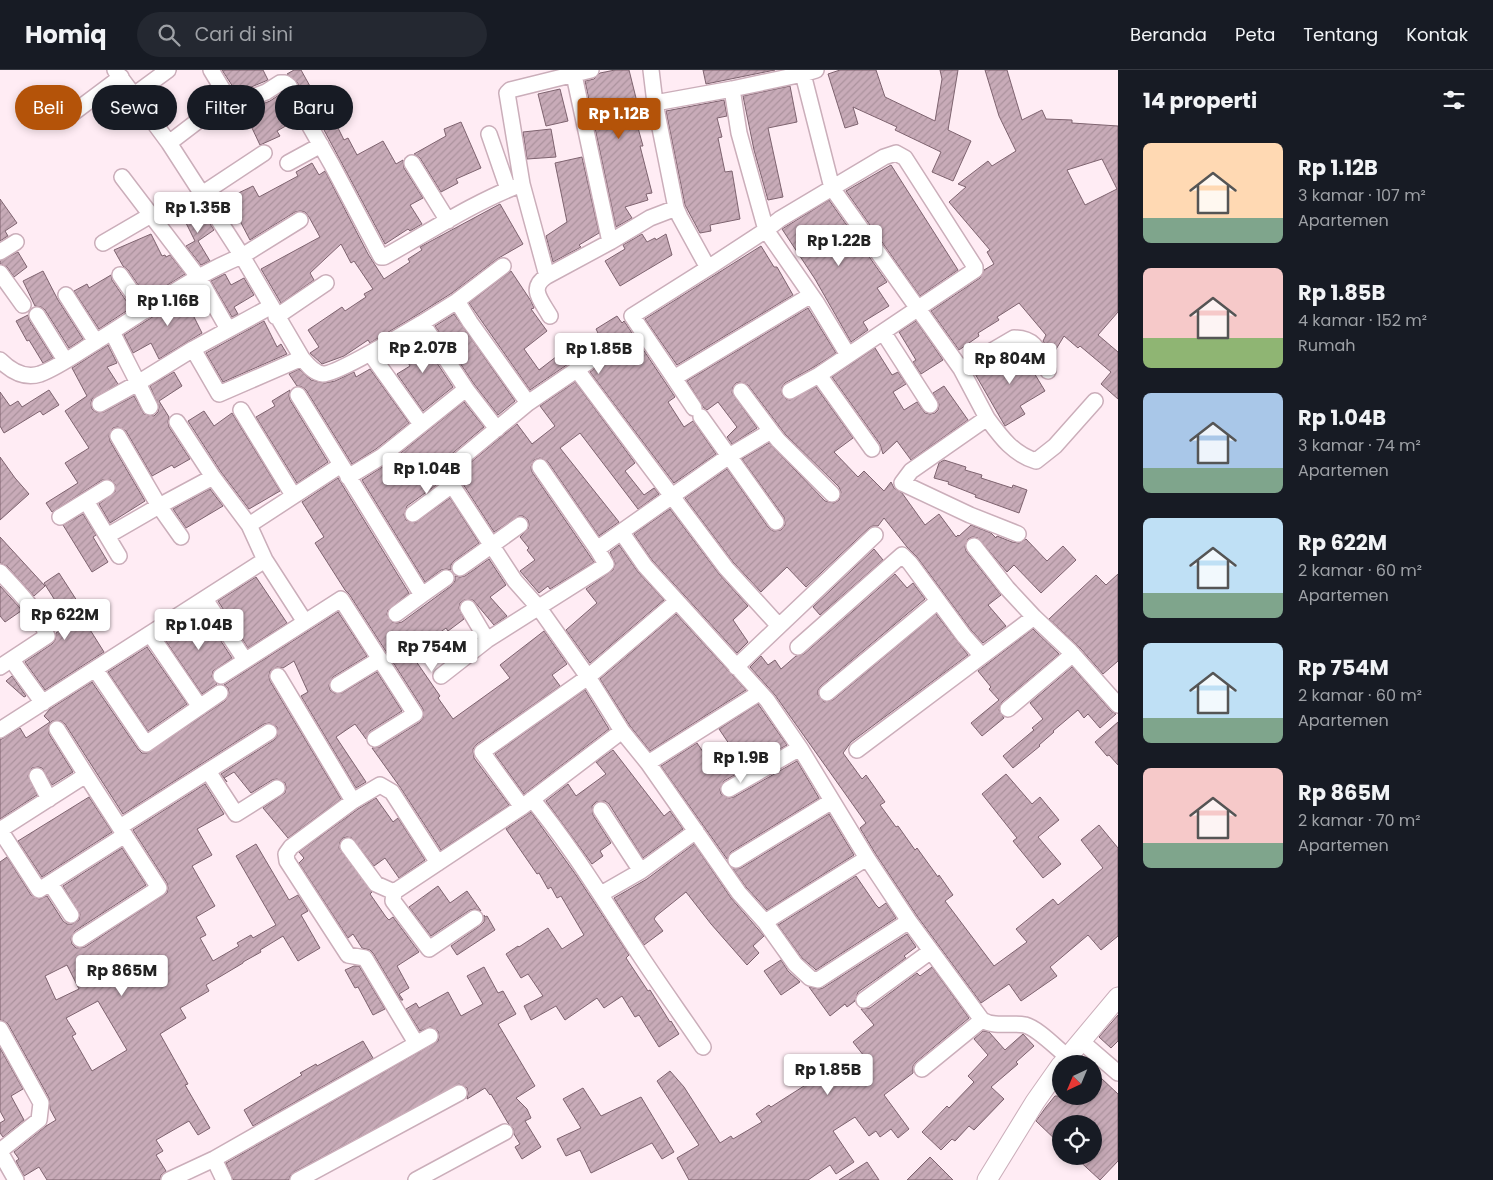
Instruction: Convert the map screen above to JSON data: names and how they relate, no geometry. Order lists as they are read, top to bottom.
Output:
{
  "north": "bottom left",
  "page": {
    "header": "Homiq",
    "search": "Cari di sini",
    "nav": [
      "Beranda",
      "Peta",
      "Tentang",
      "Kontak"
    ],
    "heading": "14 properti",
    "chip": [
      "Beli",
      "Sewa",
      "Filter",
      "Baru"
    ],
    "price": [
      "Rp 1.12B",
      "Rp 1.35B",
      "Rp 1.22B",
      "Rp 1.16B",
      "Rp 2.07B",
      "Rp 1.85B",
      "Rp 804M",
      "Rp 1.04B",
      "Rp 622M",
      "Rp 1.04B",
      "Rp 754M",
      "Rp 1.9B",
      "Rp 865M",
      "Rp 1.85B"
    ],
    "list": [
      {
        "name": "Rp 1.12B",
        "note": "3 kamar · 107 m² · Apartemen"
      },
      {
        "name": "Rp 1.85B",
        "note": "4 kamar · 152 m² · Rumah"
      },
      {
        "name": "Rp 1.04B",
        "note": "3 kamar · 74 m² · Apartemen"
      },
      {
        "name": "Rp 622M",
        "note": "2 kamar · 60 m² · Apartemen"
      },
      {
        "name": "Rp 754M",
        "note": "2 kamar · 60 m² · Apartemen"
      },
      {
        "name": "Rp 865M",
        "note": "2 kamar · 70 m² · Apartemen"
      }
    ]
  }
}
